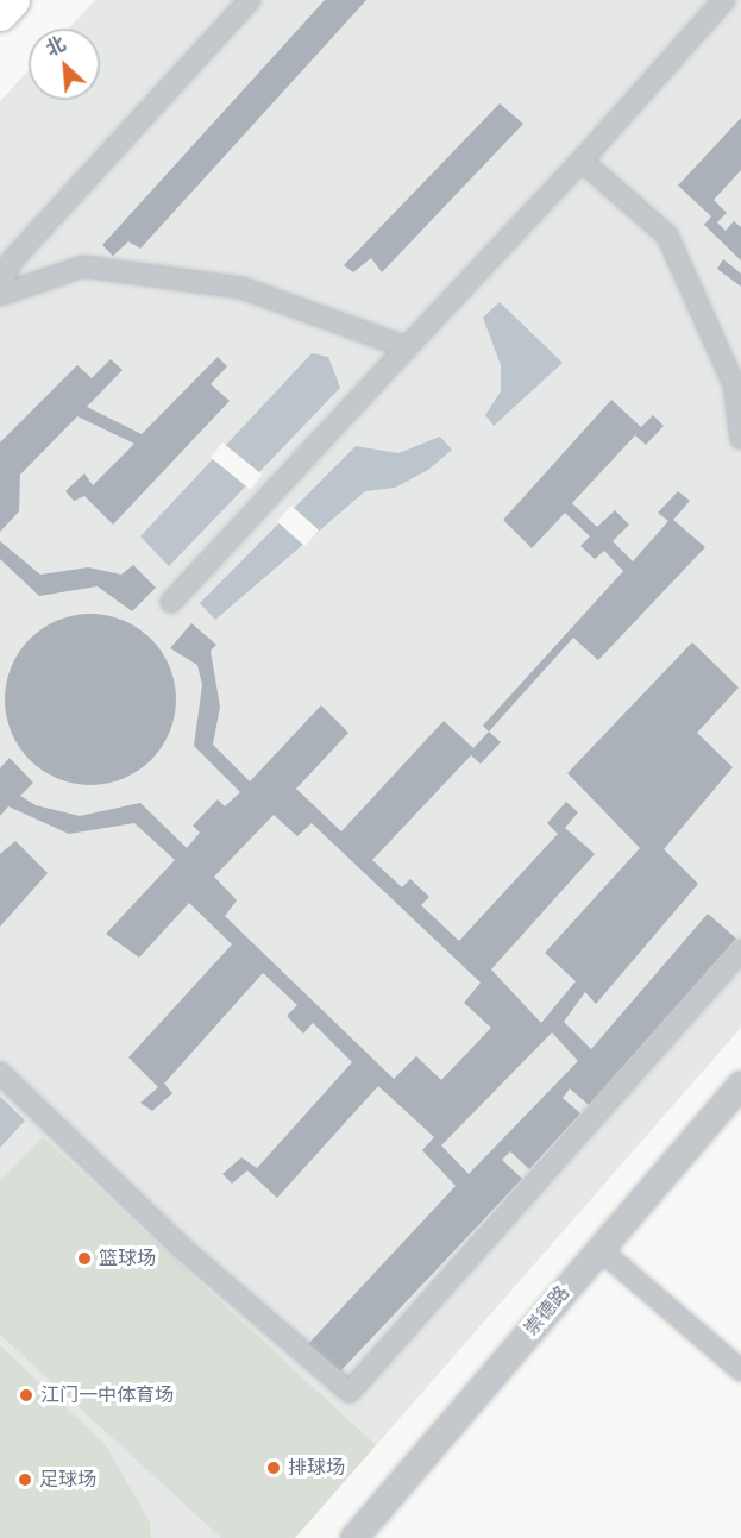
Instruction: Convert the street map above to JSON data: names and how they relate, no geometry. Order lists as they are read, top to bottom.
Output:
{
  "streets": {
    "street": ["崇德路"]
  },
  "places": [
    "篮球场",
    "江门一中体育场",
    "排球场",
    "足球场"
  ],
  "north": "top left"
}
